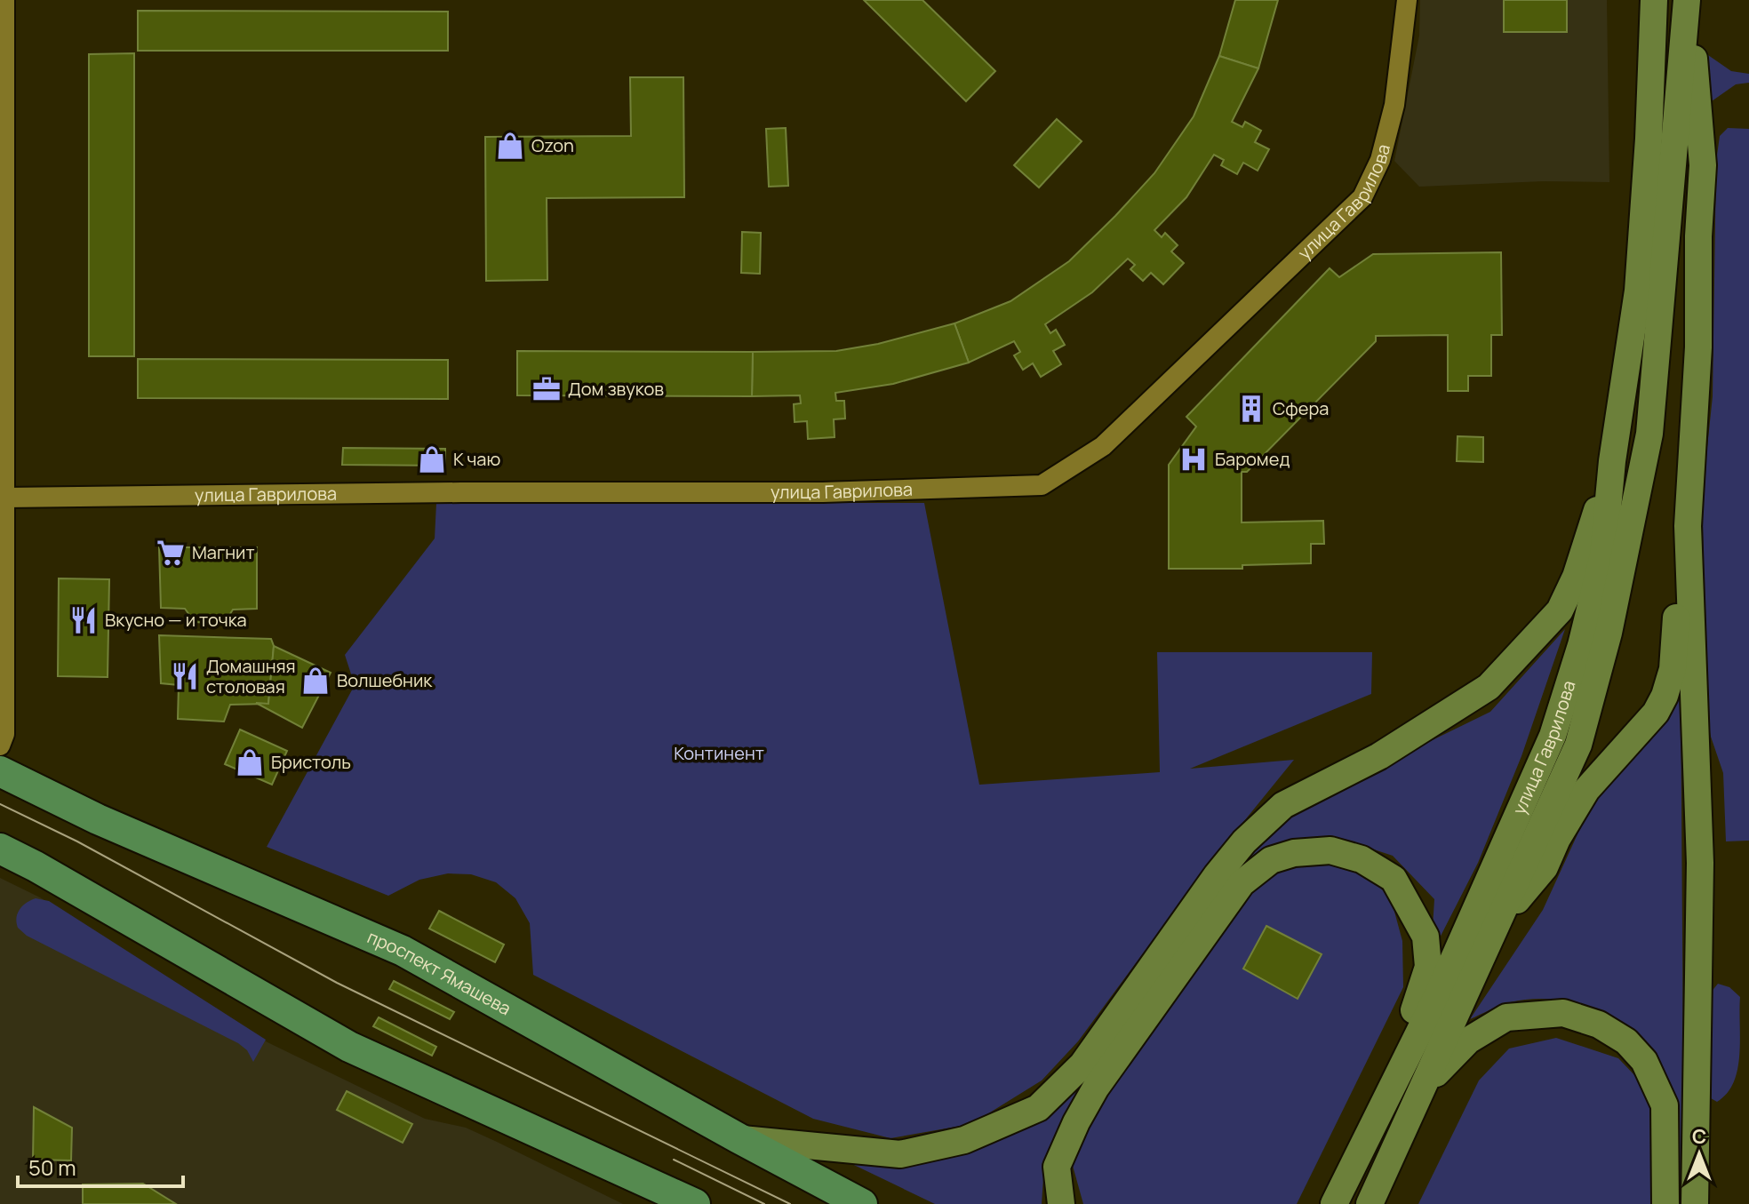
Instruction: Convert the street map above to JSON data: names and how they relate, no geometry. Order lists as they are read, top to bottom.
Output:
{
  "streets": {
    "main road": ["улица Гаврилова", "проспект Ямашева"]
  },
  "parks": ["Континент"],
  "places": {
    "shop": [
      "Ozon",
      "К чаю",
      "Волшебник",
      "Бристоль"
    ],
    "office": ["Дом звуков"],
    "building": ["Сфера"],
    "hospital": ["Баромед"],
    "supermarket": ["Магнит"],
    "restaurant": ["Вкусно — и точка", "Домашняя столовая"]
  },
  "scale_bar": "50 m",
  "north": "top"
}
